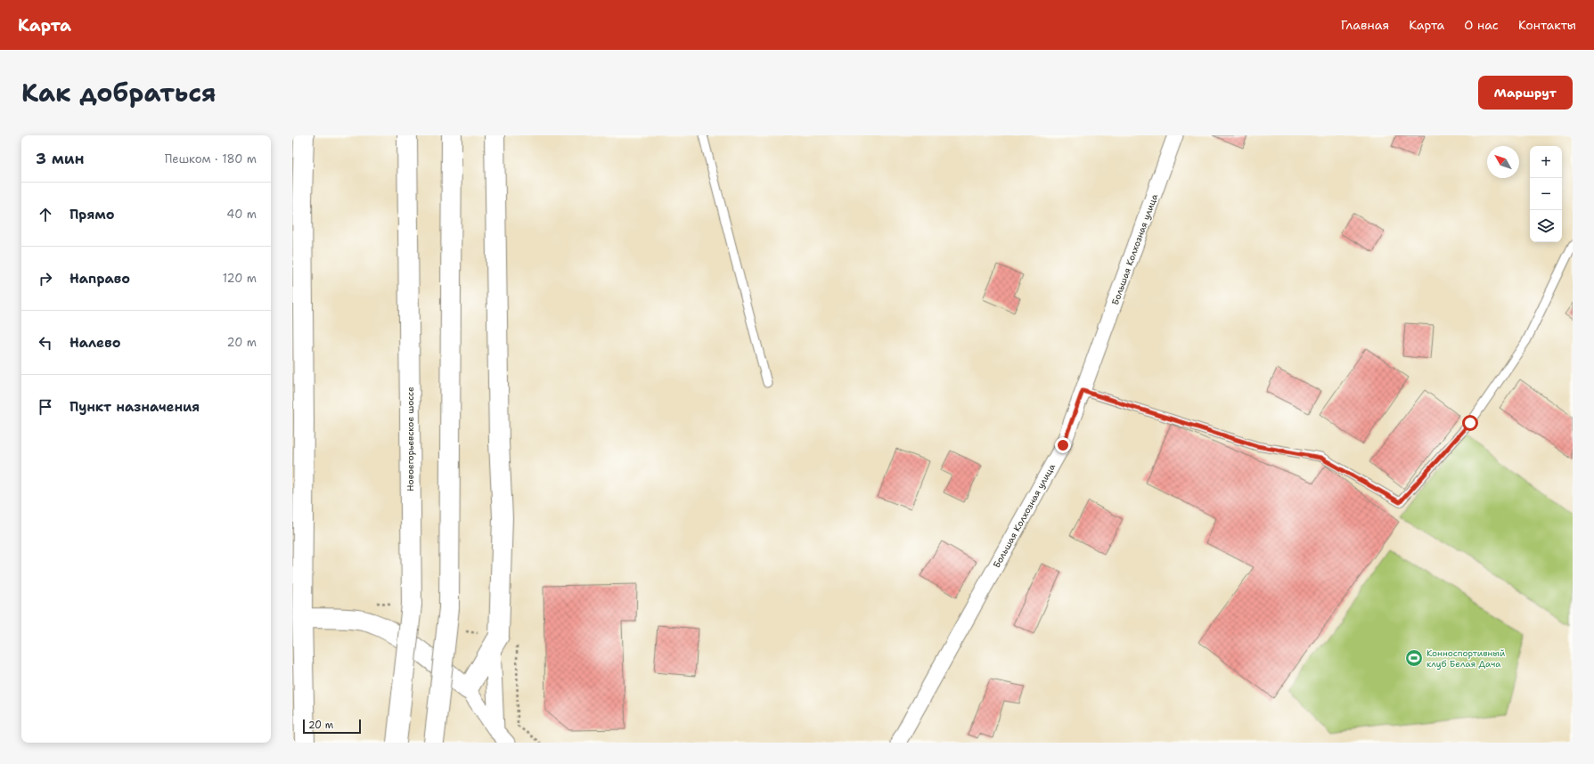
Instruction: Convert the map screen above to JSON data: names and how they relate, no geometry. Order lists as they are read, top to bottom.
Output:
{
  "streets": {
    "street": ["Большая Колхозная улица", "Новоегорьевское шоссе"]
  },
  "places": {
    "sports": ["Конноспортивный клуб Белая Дача"]
  },
  "scale_bar": "20 m",
  "north": "top left",
  "page": {
    "header": "Карта",
    "nav": [
      "Главная",
      "Карта",
      "О нас",
      "Контакты"
    ],
    "title": "Как добраться",
    "buttons": "Маршрут",
    "heading": ["3 мин", "Пешком · 180 m"],
    "map_buttons": ["+", "−"],
    "list": [
      ["Прямо", "40 m"],
      ["Направо", "120 m"],
      ["Налево", "20 m"],
      "Пункт назначения"
    ],
    "scale": "20 m"
  }
}
